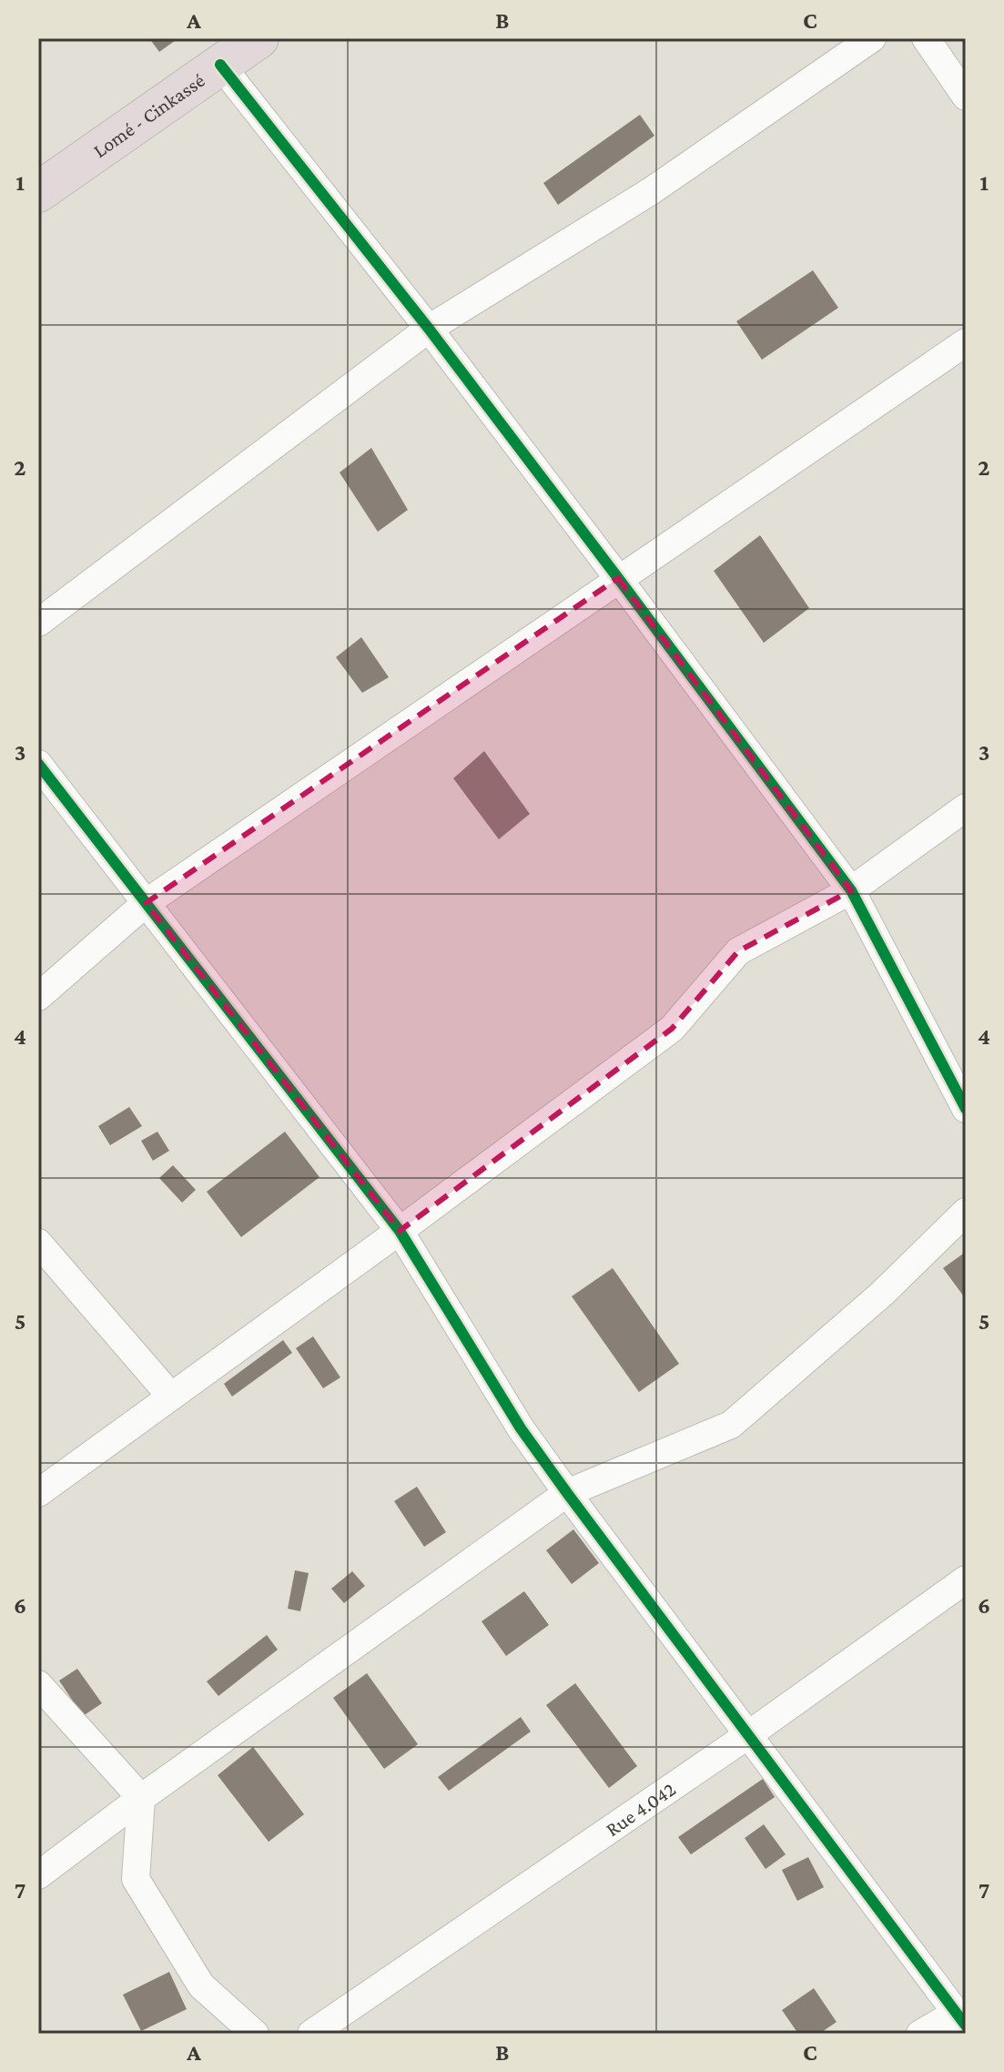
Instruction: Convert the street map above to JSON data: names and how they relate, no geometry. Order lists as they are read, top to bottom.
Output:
{
  "streets": {
    "highway": ["Lomé - Cinkassé"],
    "street": ["Rue 4.042"]
  },
  "grid": {
    "columns": ["A", "B", "C"],
    "rows": [
      "1",
      "2",
      "3",
      "4",
      "5",
      "6",
      "7"
    ]
  }
}
